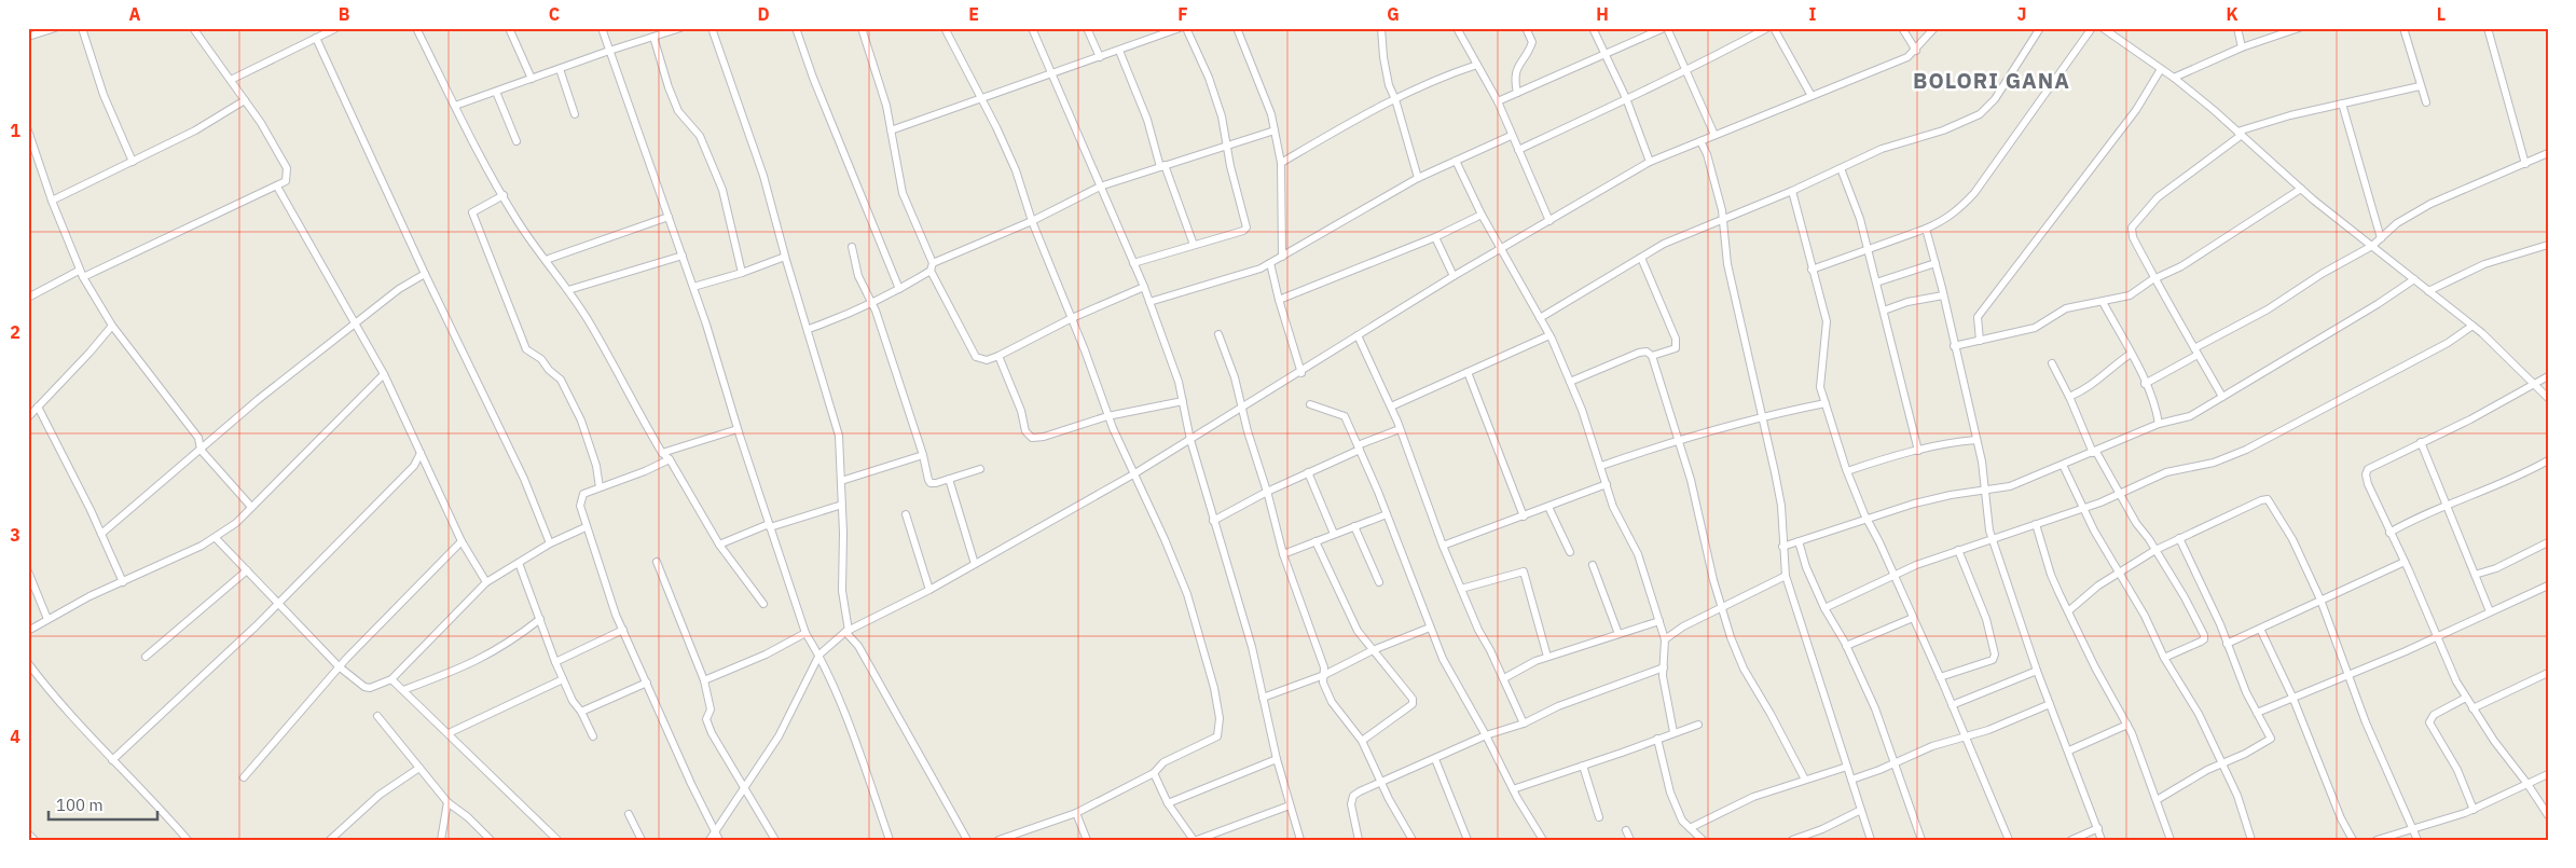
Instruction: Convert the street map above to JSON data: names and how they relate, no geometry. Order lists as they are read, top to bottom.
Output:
{
  "districts": ["BOLORI GANA"],
  "scale_bar": "100 m",
  "grid": {
    "columns": [
      "A",
      "B",
      "C",
      "D",
      "E",
      "F",
      "G",
      "H",
      "I",
      "J",
      "K",
      "L"
    ],
    "rows": [
      "1",
      "2",
      "3",
      "4"
    ]
  }
}
